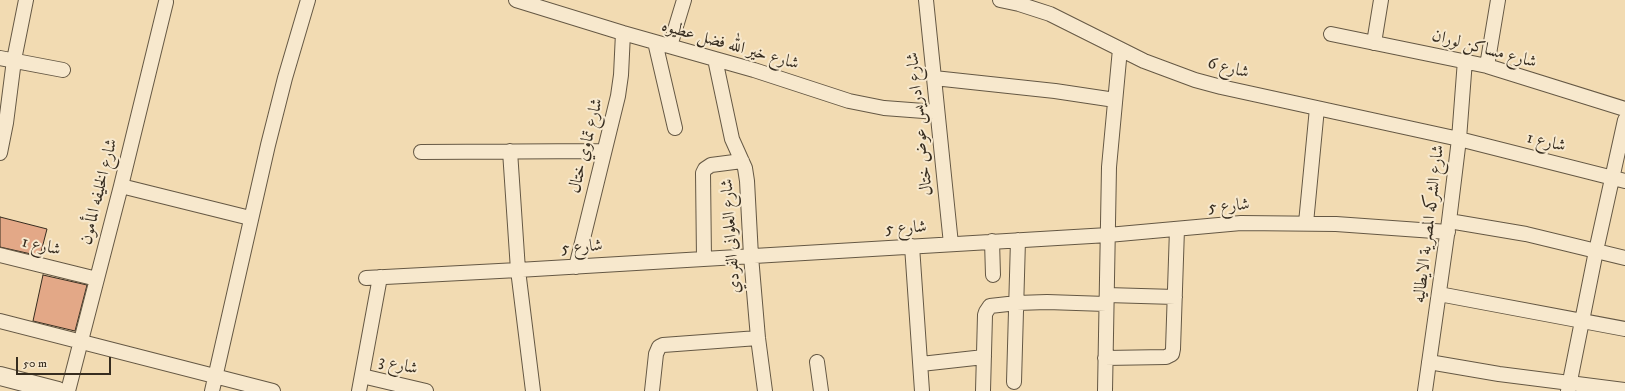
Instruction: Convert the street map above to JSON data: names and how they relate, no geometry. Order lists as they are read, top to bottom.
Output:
{
  "streets": {
    "street": [
      "شارع خير الله فضل عطيوه",
      "شارع مساكن لوران",
      "شارع 6",
      "شارع ادريس عوض ختال",
      "شارع 1",
      "شارع تماوي ختال",
      "شارع الخليفه المأمون",
      "شارع 5",
      "شارع الشركه المصرية الايطاليه",
      "شارع العلوانى الفردي",
      "شارع 3"
    ]
  },
  "crossings": [
    ["شارع خير الله فضل عطيوه", "شارع ادريس عوض ختال"],
    ["شارع خير الله فضل عطيوه", "شارع تماوي ختال"],
    ["شارع خير الله فضل عطيوه", "شارع العلوانى الفردي"],
    ["شارع مساكن لوران", "شارع الشركه المصرية الايطاليه"],
    ["شارع 6", "شارع 1"],
    ["شارع 6", "شارع الشركه المصرية الايطاليه"],
    ["شارع ادريس عوض ختال", "شارع 5"],
    ["شارع 1", "شارع الخليفه المأمون"],
    ["شارع 1", "شارع الشركه المصرية الايطاليه"],
    ["شارع تماوي ختال", "شارع 5"],
    ["شارع 5", "شارع الشركه المصرية الايطاليه"],
    ["شارع 5", "شارع العلوانى الفردي"]
  ],
  "scale_bar": "50 m"
}
